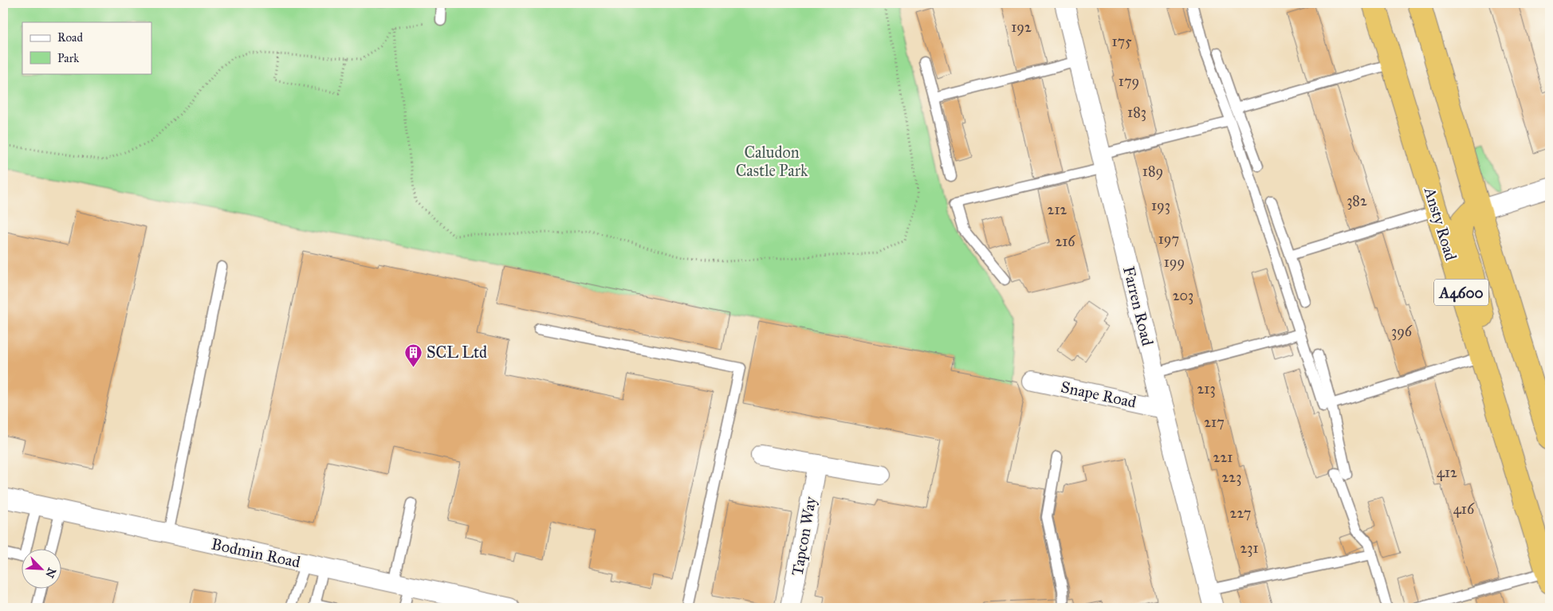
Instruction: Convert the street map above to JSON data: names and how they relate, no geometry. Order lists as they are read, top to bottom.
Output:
{
  "streets": {
    "highway": ["Ansty Road", "A4600"],
    "street": [
      "Farren Road",
      "Snape Road",
      "Tapcon Way",
      "Bodmin Road"
    ]
  },
  "crossings": [
    ["Farren Road", "Snape Road"]
  ],
  "parks": ["Caludon Castle Park"],
  "places": {
    "building": ["SCL Ltd"]
  },
  "house_numbers": [
    "192",
    "175",
    "179",
    "183",
    "189",
    "382",
    "193",
    "212",
    "197",
    "216",
    "199",
    "203",
    "396",
    "213",
    "217",
    "221",
    "412",
    "223",
    "416",
    "227",
    "231"
  ],
  "legend": ["Road", "Park"],
  "north": "bottom right"
}
